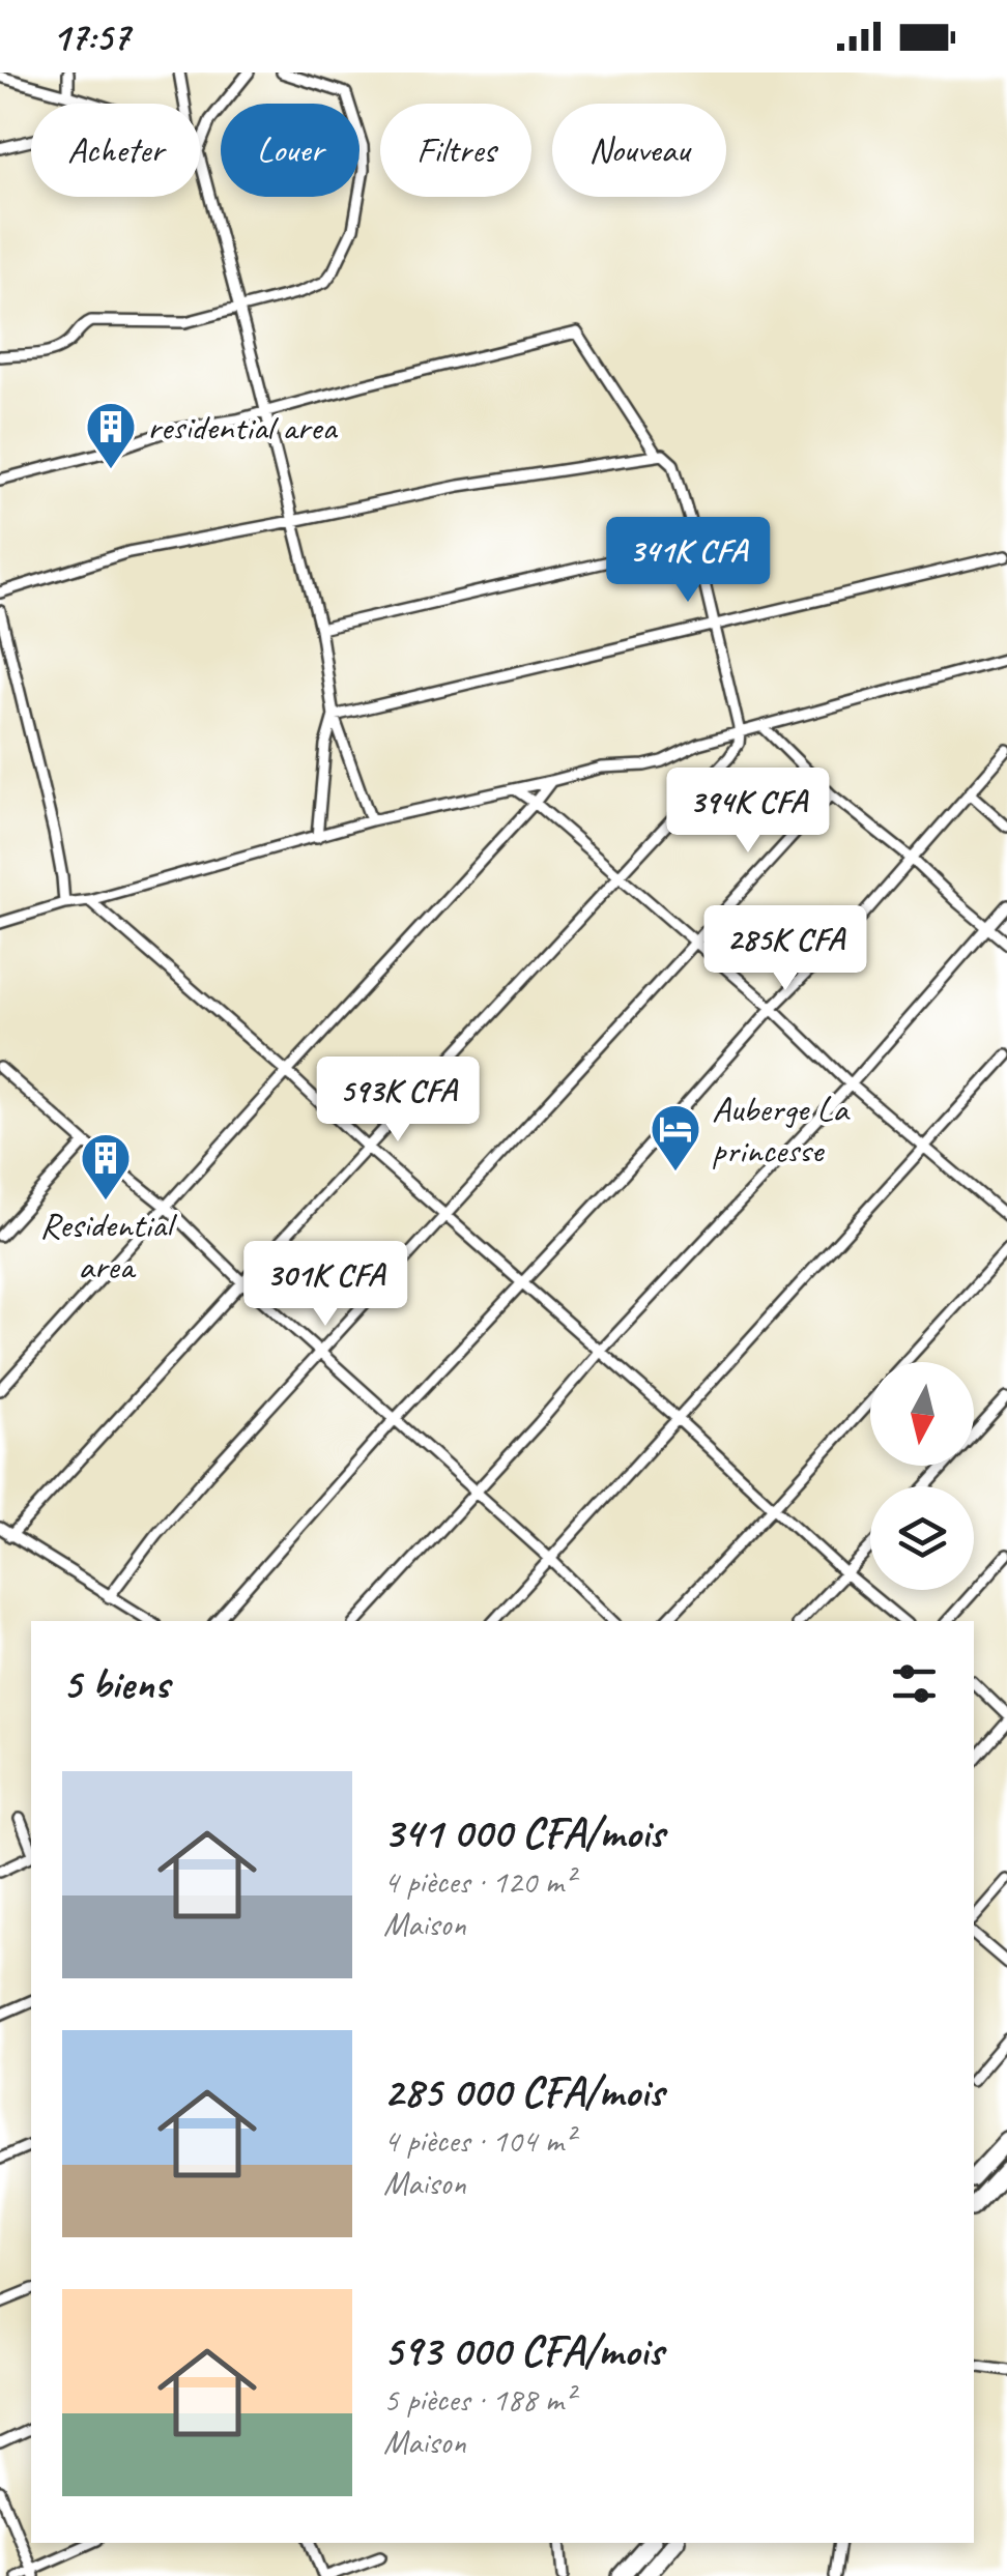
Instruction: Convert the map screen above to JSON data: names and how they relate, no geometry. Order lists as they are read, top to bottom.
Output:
{
  "places": {
    "building": ["residential area", "Residential area"],
    "hotel": ["Auberge La princesse"]
  },
  "north": "bottom",
  "page": {
    "status": "17:57",
    "chip": [
      "Acheter",
      "Louer",
      "Filtres",
      "Nouveau"
    ],
    "price": [
      "341K CFA",
      "394K CFA",
      "285K CFA",
      "593K CFA",
      "301K CFA"
    ],
    "heading": "5 biens",
    "list": [
      {
        "name": "341 000 CFA/mois",
        "note": "4 pièces · 120 m² · Maison"
      },
      {
        "name": "285 000 CFA/mois",
        "note": "4 pièces · 104 m² · Maison"
      },
      {
        "name": "593 000 CFA/mois",
        "note": "5 pièces · 188 m² · Maison"
      }
    ]
  }
}
